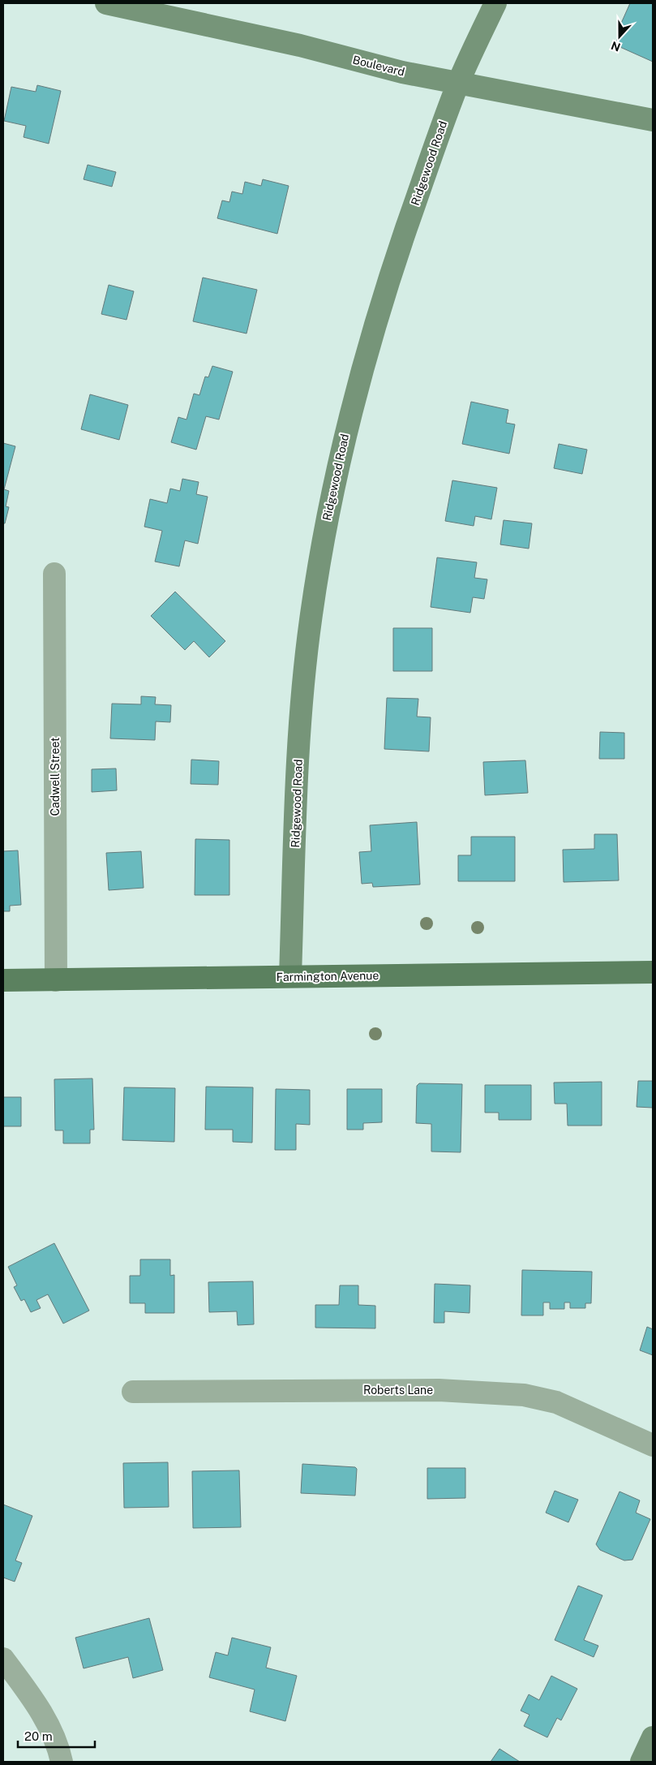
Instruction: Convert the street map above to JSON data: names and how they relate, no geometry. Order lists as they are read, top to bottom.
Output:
{
  "streets": {
    "main road": ["Boulevard", "Ridgewood Road", "Farmington Avenue"],
    "street": ["Cadwell Street", "Roberts Lane"]
  },
  "crossings": [
    ["Boulevard", "Ridgewood Road"],
    ["Ridgewood Road", "Farmington Avenue"],
    ["Cadwell Street", "Farmington Avenue"]
  ],
  "scale_bar": "20 m",
  "north": "bottom"
}
